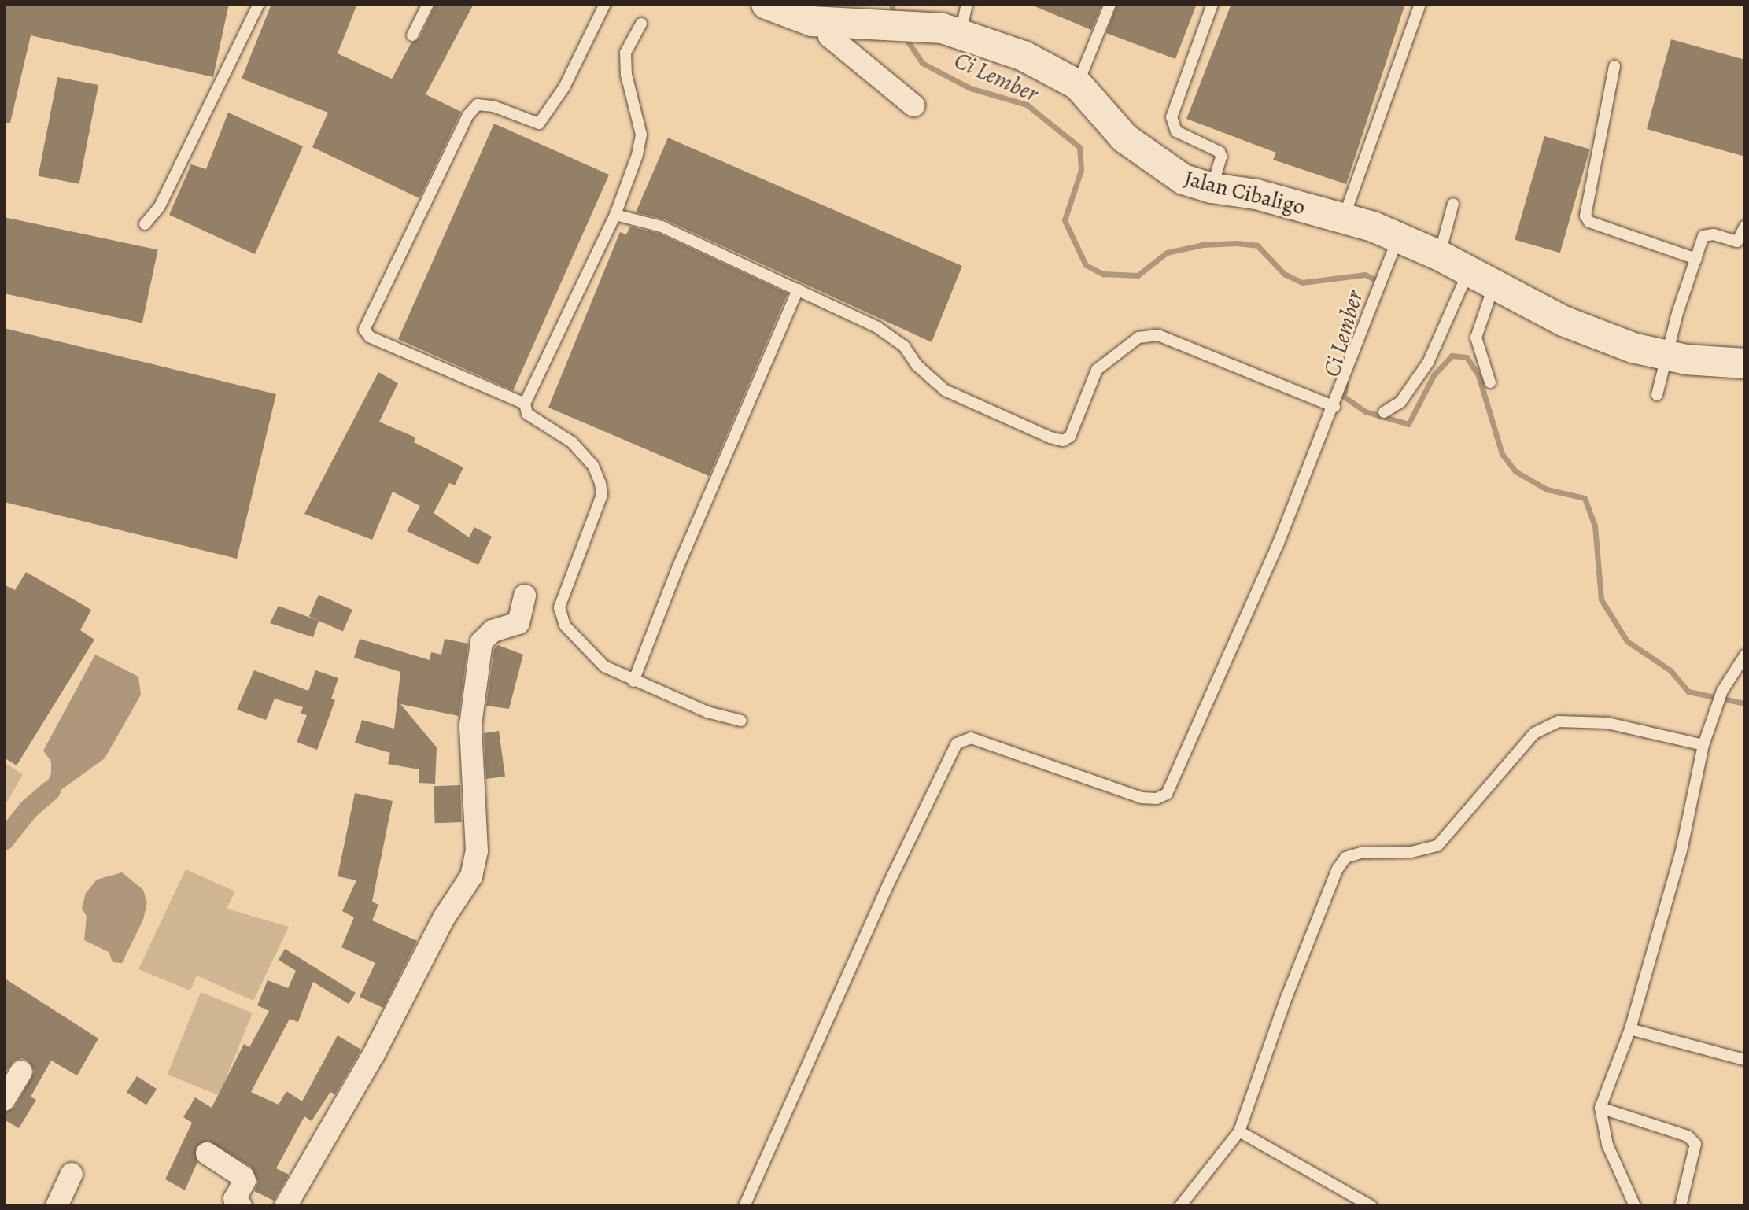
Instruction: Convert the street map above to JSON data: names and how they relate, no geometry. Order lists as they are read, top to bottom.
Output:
{
  "streets": {
    "main road": ["Jalan Cibaligo"]
  },
  "water": ["Ci Lember"]
}
